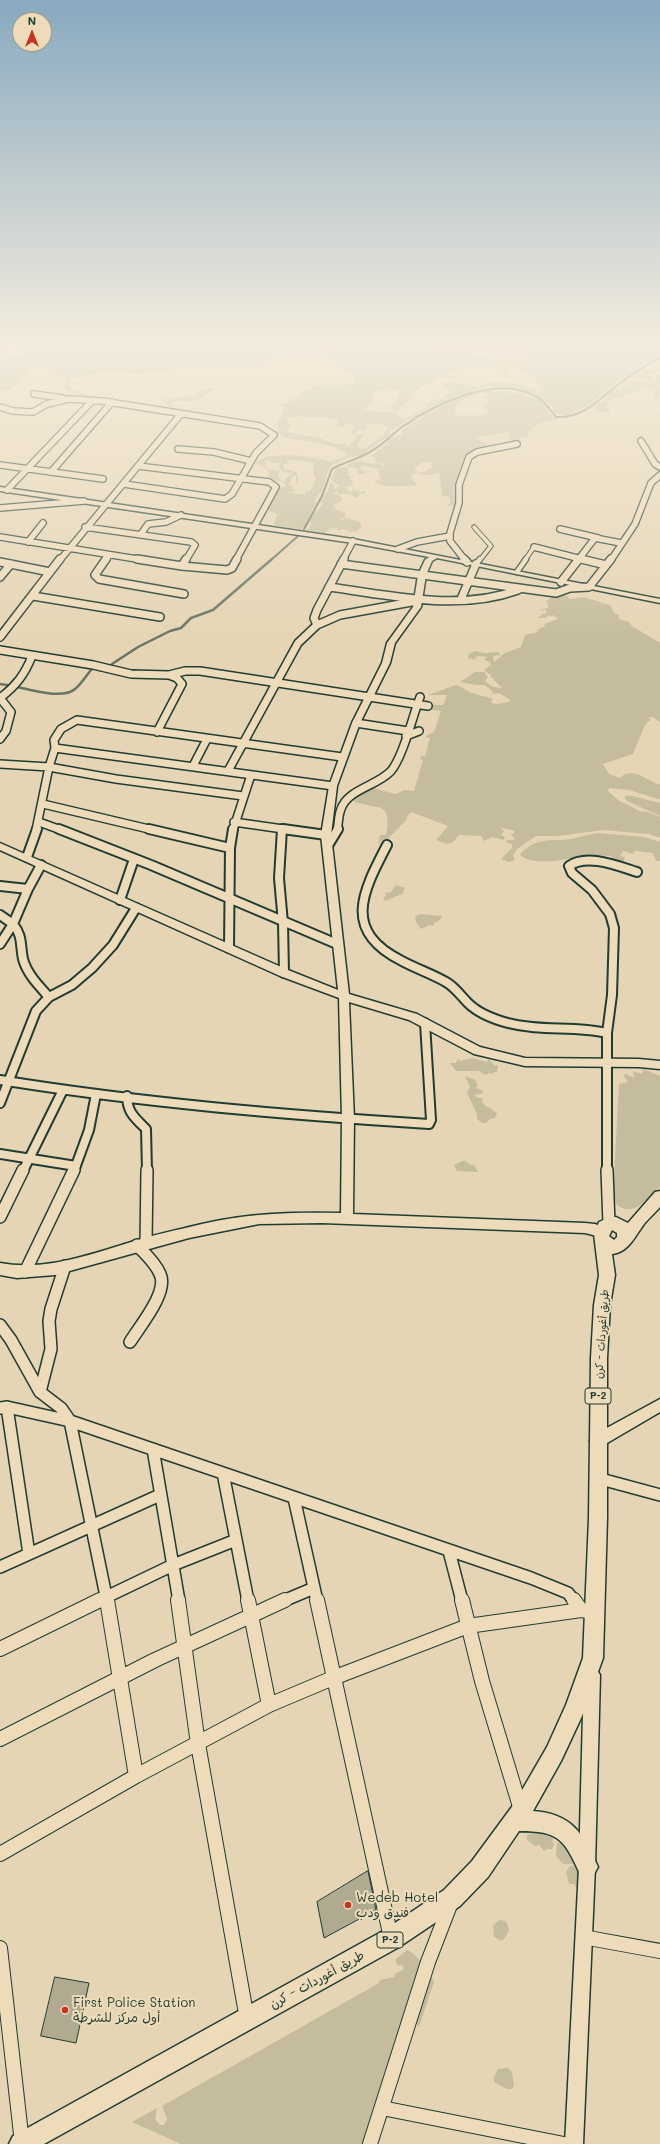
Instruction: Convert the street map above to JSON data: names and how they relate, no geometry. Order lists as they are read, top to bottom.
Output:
{
  "streets": {
    "highway": ["طريق أغوردات - كرن", "P-2"]
  },
  "places": ["Wedeb Hotel فندق ودب", "First Police Station أول مركز للشرطة"],
  "north": "top"
}
